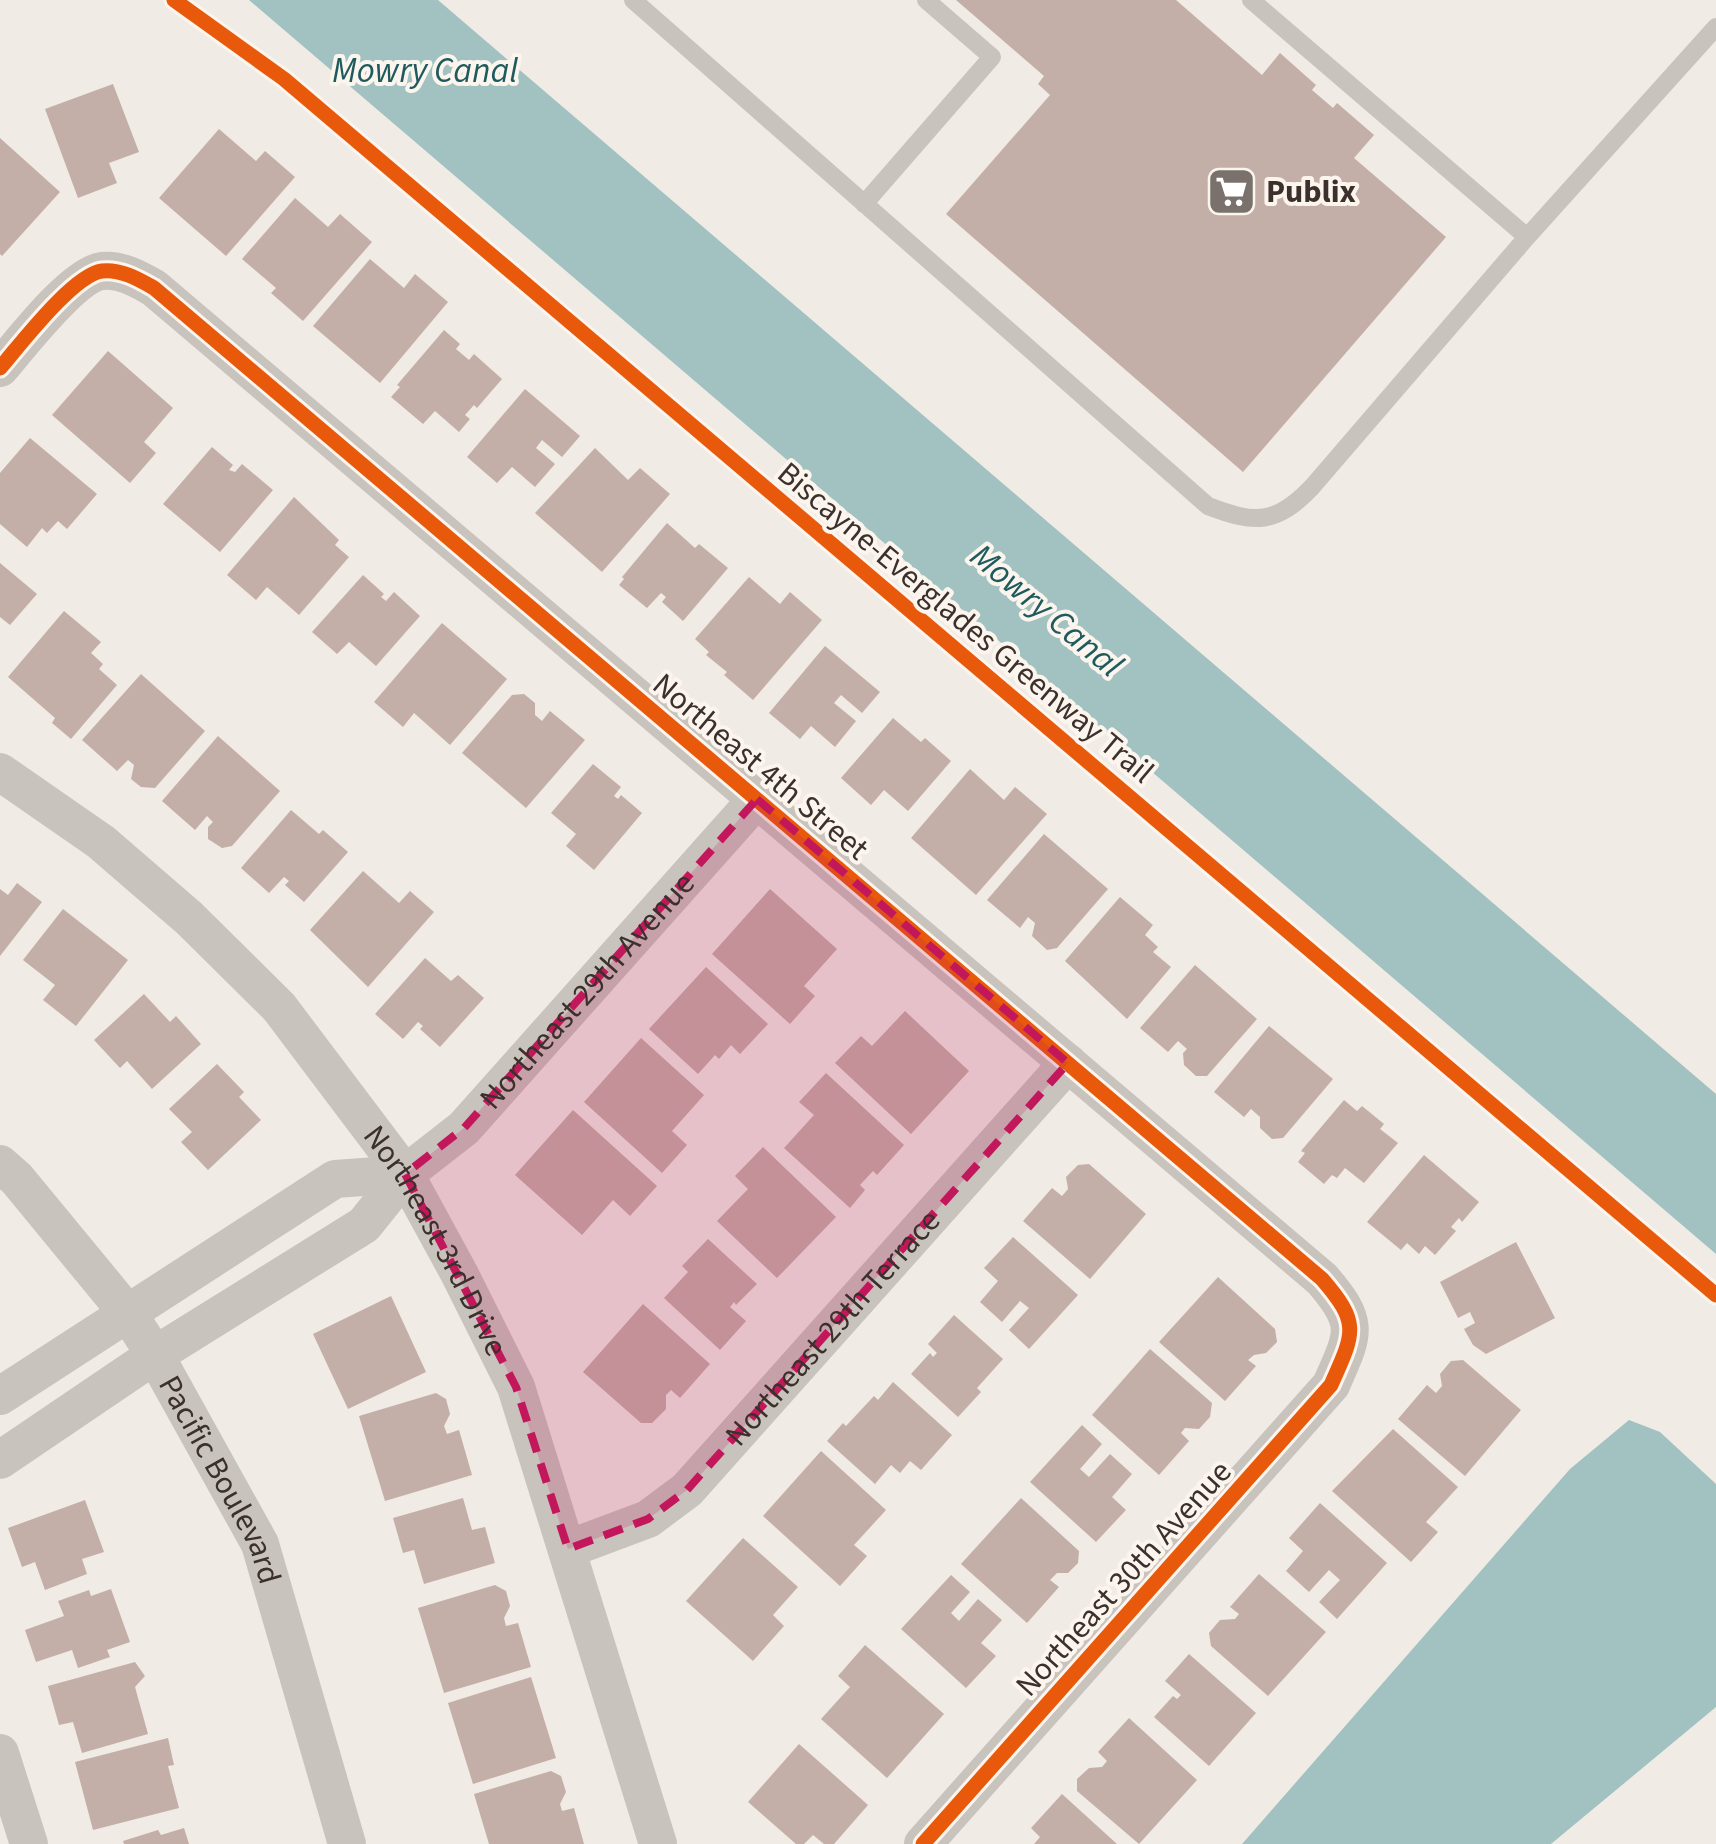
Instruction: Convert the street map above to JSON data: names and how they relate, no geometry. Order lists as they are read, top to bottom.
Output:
{
  "streets": {
    "street": [
      "Northeast 4th Street",
      "Northeast 29th Avenue",
      "Northeast 3rd Drive",
      "Northeast 29th Terrace",
      "Pacific Boulevard",
      "Northeast 30th Avenue"
    ],
    "cycle path": ["Biscayne-Everglades Greenway Trail"]
  },
  "crossings": [
    ["Northeast 4th Street", "Northeast 29th Avenue"],
    ["Northeast 4th Street", "Northeast 29th Terrace"],
    ["Northeast 4th Street", "Northeast 30th Avenue"],
    ["Northeast 29th Avenue", "Northeast 3rd Drive"],
    ["Northeast 29th Avenue", "Pacific Boulevard"],
    ["Northeast 3rd Drive", "Northeast 29th Terrace"]
  ],
  "water": ["Mowry Canal"],
  "places": {
    "supermarket": ["Publix"]
  }
}
